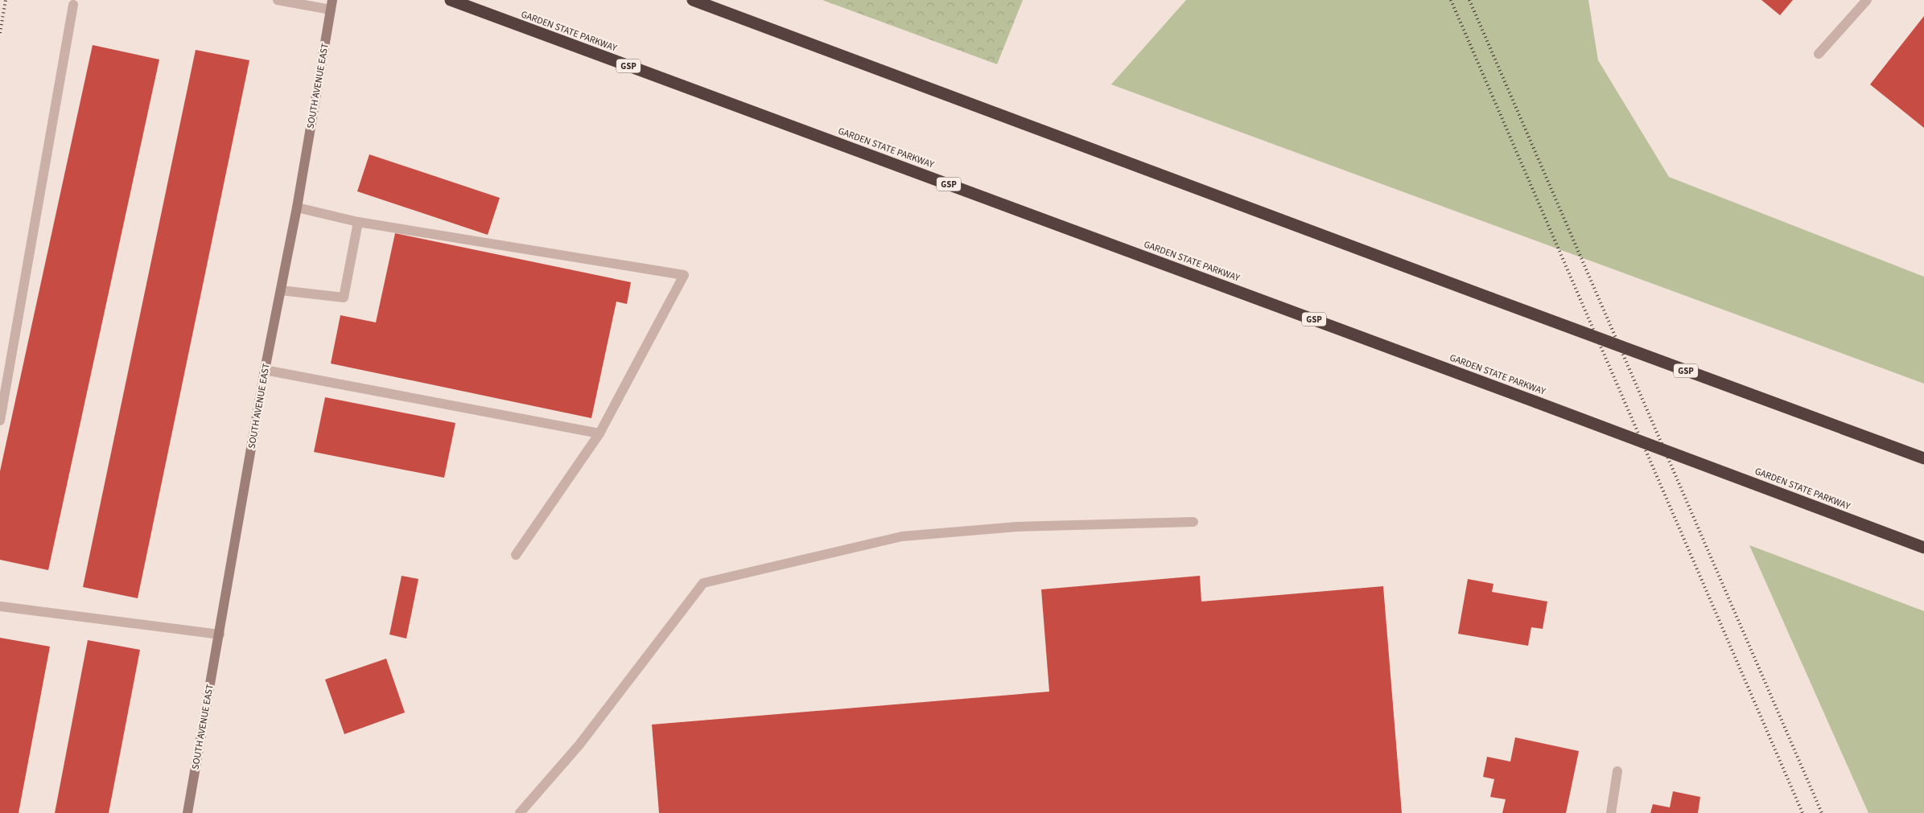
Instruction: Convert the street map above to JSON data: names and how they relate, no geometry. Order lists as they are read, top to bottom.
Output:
{
  "streets": {
    "highway": ["GARDEN STATE PARKWAY", "GSP"],
    "main road": ["SOUTH AVENUE EAST"]
  }
}
